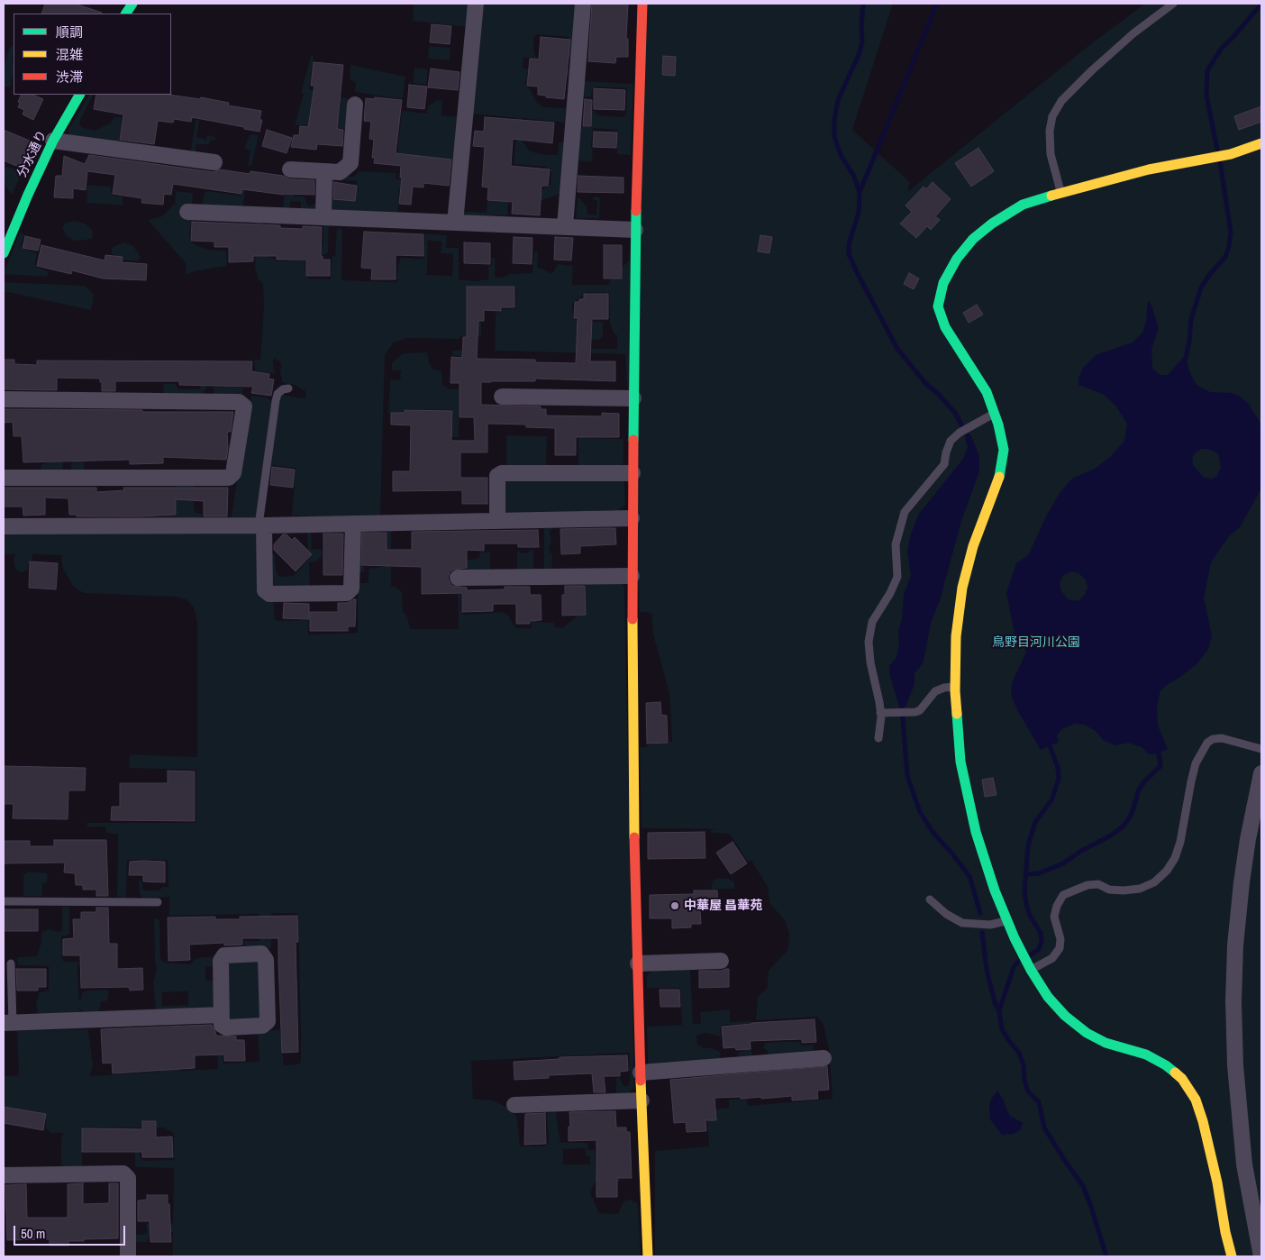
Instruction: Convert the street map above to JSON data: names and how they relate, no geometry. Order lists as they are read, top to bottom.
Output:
{
  "streets": {
    "street": ["分水通り"]
  },
  "parks": ["鳥野目河川公園"],
  "places": ["中華屋 昌華苑"],
  "legend": ["順調", "混雑", "渋滞"],
  "scale_bar": "50 m"
}
